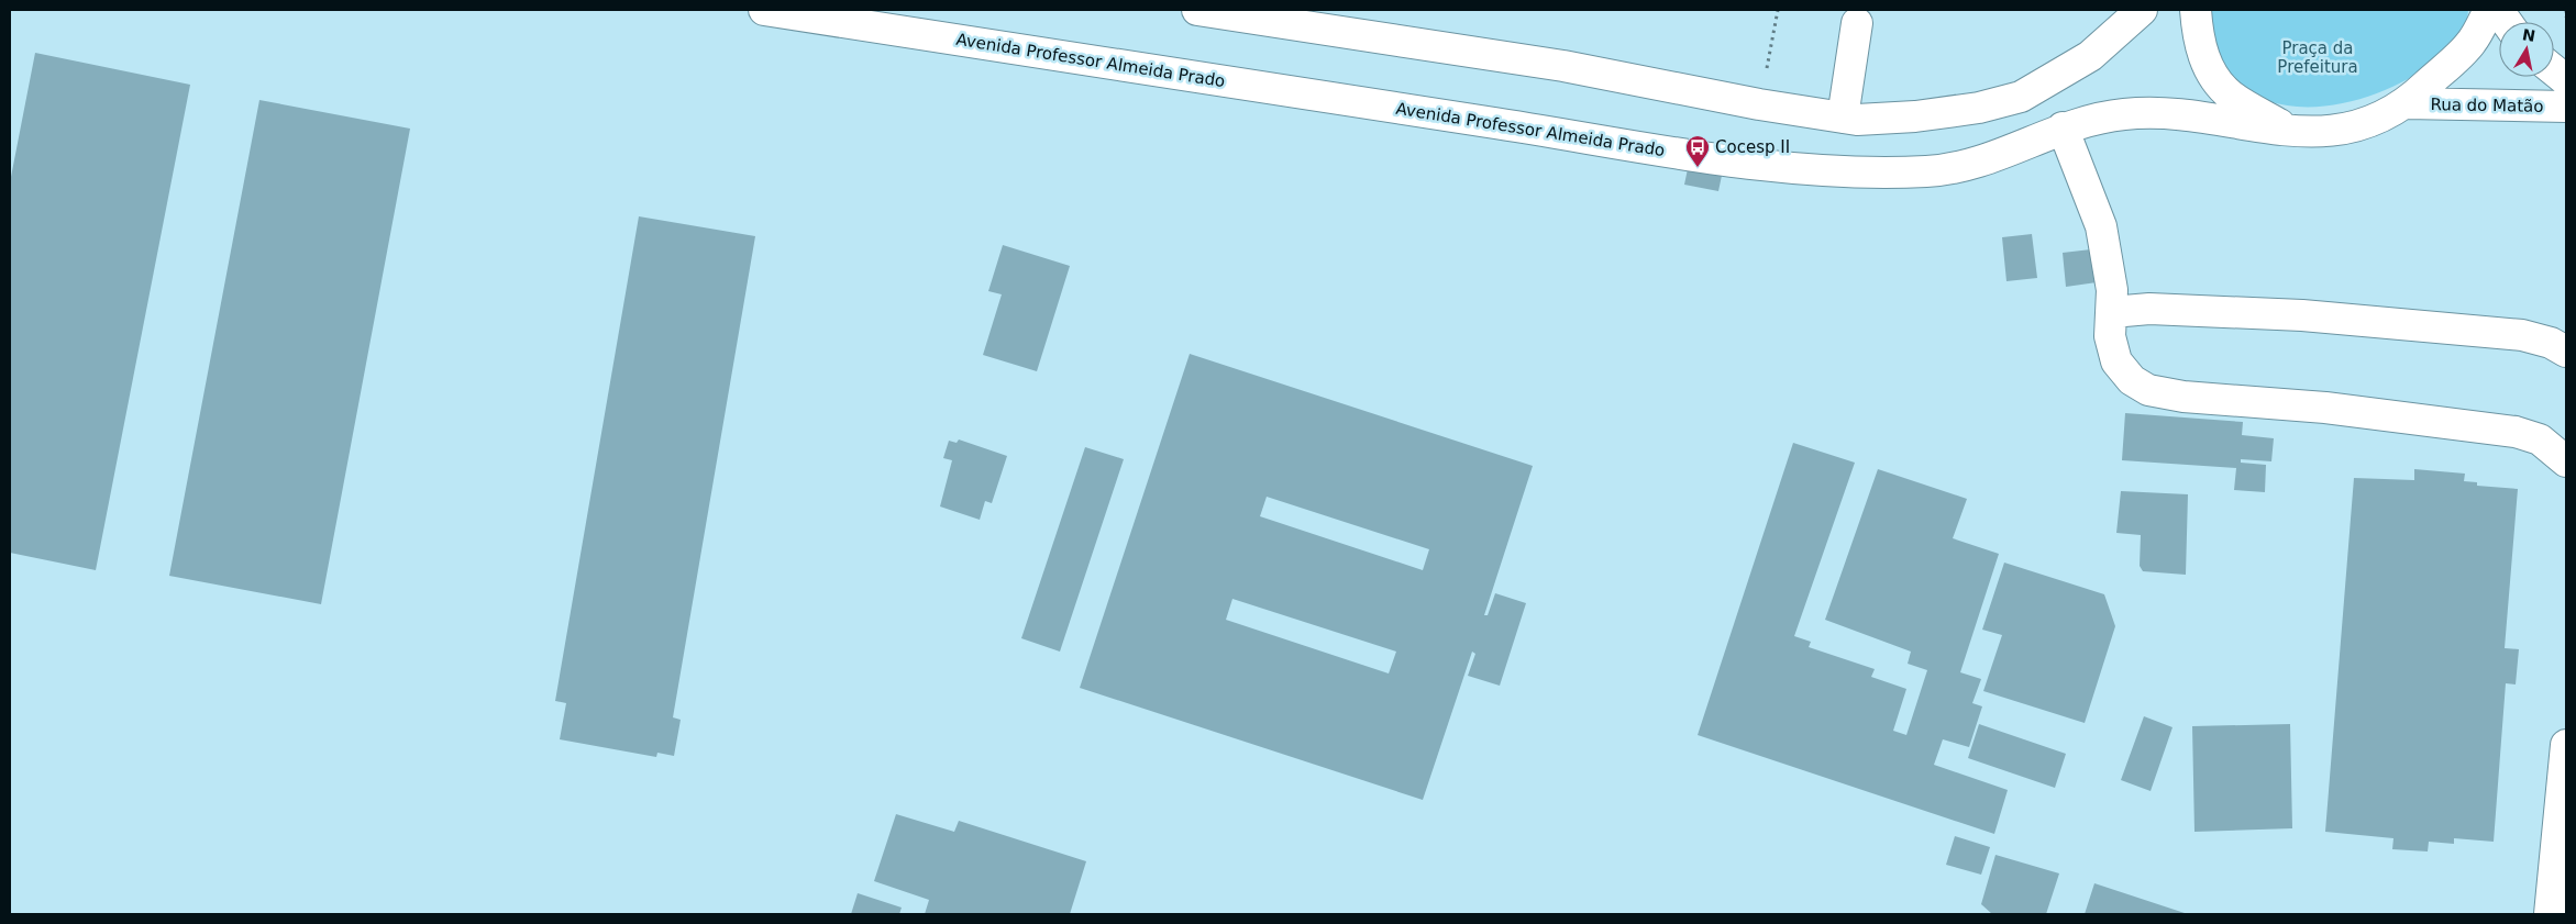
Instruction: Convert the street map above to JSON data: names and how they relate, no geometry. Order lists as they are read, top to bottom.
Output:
{
  "streets": {
    "street": ["Avenida Professor Almeida Prado", "Rua do Matão"]
  },
  "crossings": [
    ["Avenida Professor Almeida Prado", "Rua do Matão"]
  ],
  "parks": ["Praça da Prefeitura"],
  "places": {
    "bus stop": ["Cocesp II"]
  },
  "north": "top"
}
